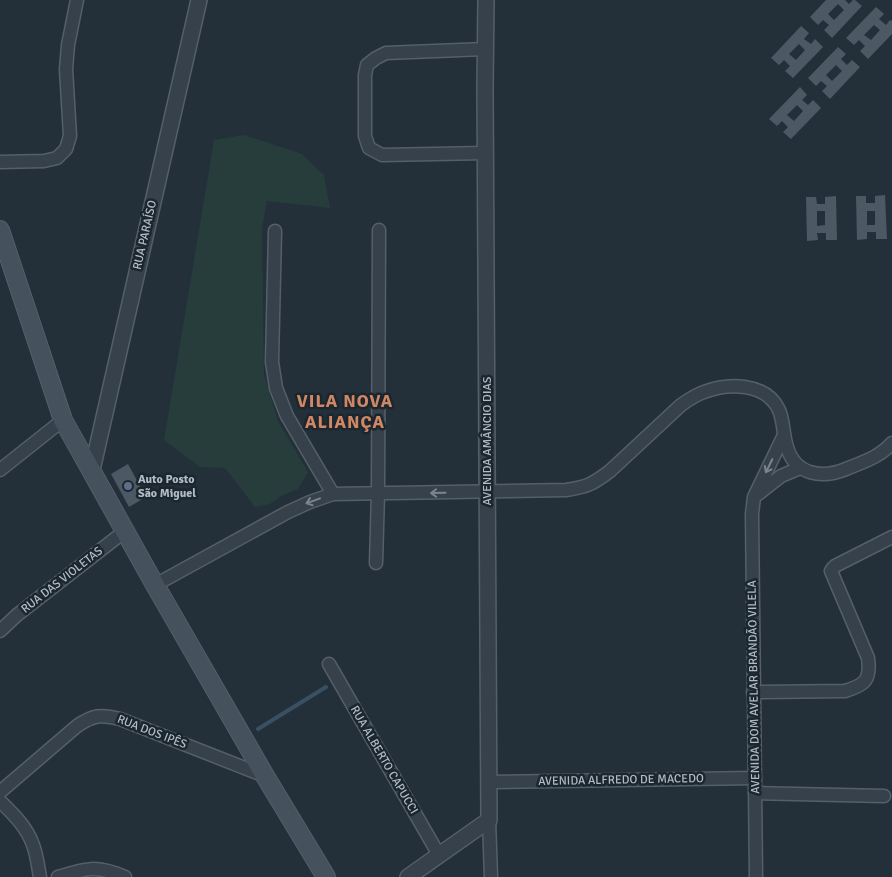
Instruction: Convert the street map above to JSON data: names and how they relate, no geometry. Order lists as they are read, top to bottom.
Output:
{
  "streets": {
    "street": [
      "RUA PARAÍSO",
      "AVENIDA AMÂNCIO DIAS",
      "RUA DAS VIOLETAS",
      "AVENIDA DOM AVELAR BRANDÃO VILELA",
      "RUA DOS IPÊS",
      "RUA ALBERTO CAPUCCI",
      "AVENIDA ALFREDO DE MACEDO"
    ]
  },
  "crossings": [
    ["AVENIDA AMÂNCIO DIAS", "AVENIDA ALFREDO DE MACEDO"],
    ["AVENIDA DOM AVELAR BRANDÃO VILELA", "AVENIDA ALFREDO DE MACEDO"]
  ],
  "districts": ["VILA NOVA ALIANÇA"],
  "places": ["Auto Posto São Miguel"]
}
